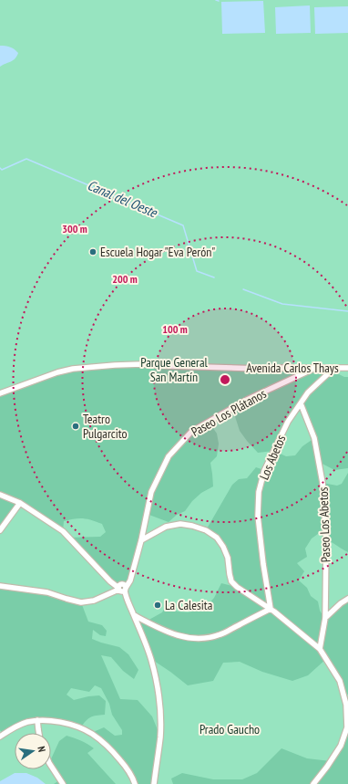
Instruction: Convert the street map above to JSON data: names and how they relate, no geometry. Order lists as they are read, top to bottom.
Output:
{
  "streets": {
    "street": [
      "Avenida Carlos Thays",
      "Paseo Los Plátanos",
      "Los Abetos",
      "Paseo Los Abetos"
    ]
  },
  "crossings": [
    ["Avenida Carlos Thays", "Paseo Los Plátanos"],
    ["Avenida Carlos Thays", "Los Abetos"],
    ["Los Abetos", "Paseo Los Abetos"]
  ],
  "water": ["Canal del Oeste"],
  "parks": ["Parque General San Martín", "Prado Gaucho"],
  "places": ["Escuela Hogar \"Eva Perón\"", "Teatro Pulgarcito", "La Calesita"],
  "north": "right",
  "rings": ["300 m", "200 m", "100 m"]
}
